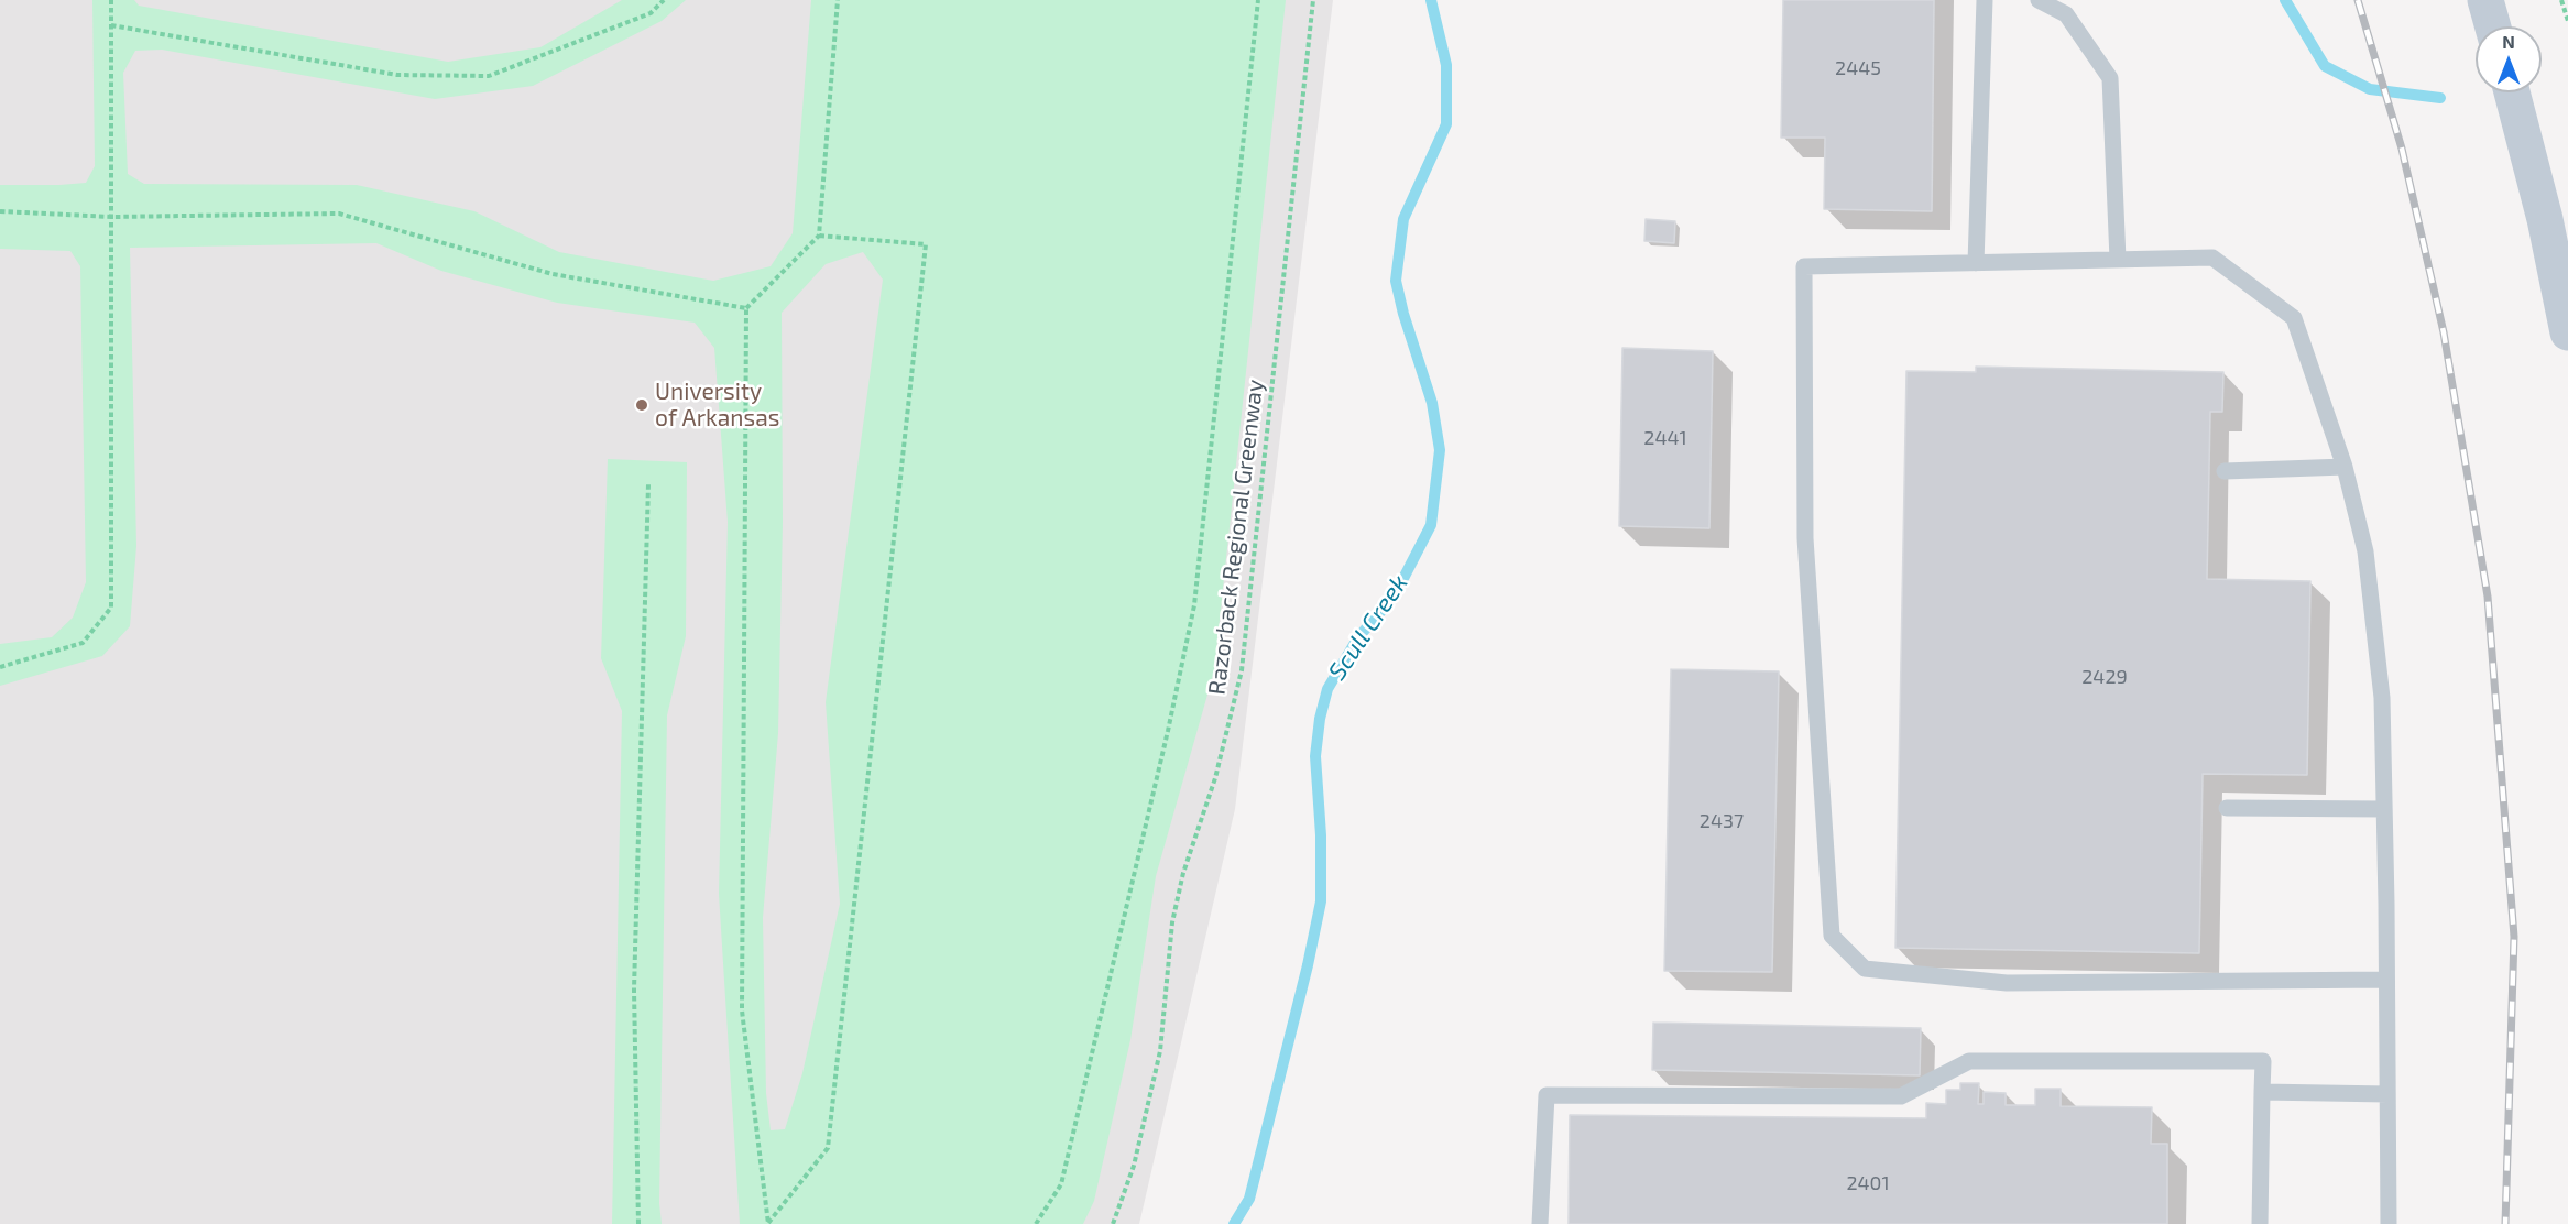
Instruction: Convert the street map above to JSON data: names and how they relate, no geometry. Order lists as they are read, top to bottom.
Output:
{
  "streets": {
    "path": ["Razorback Regional Greenway"]
  },
  "water": ["Scull Creek"],
  "places": ["University of Arkansas"],
  "house_numbers": [
    "2445",
    "2441",
    "2429",
    "2437",
    "2401"
  ],
  "north": "top"
}
